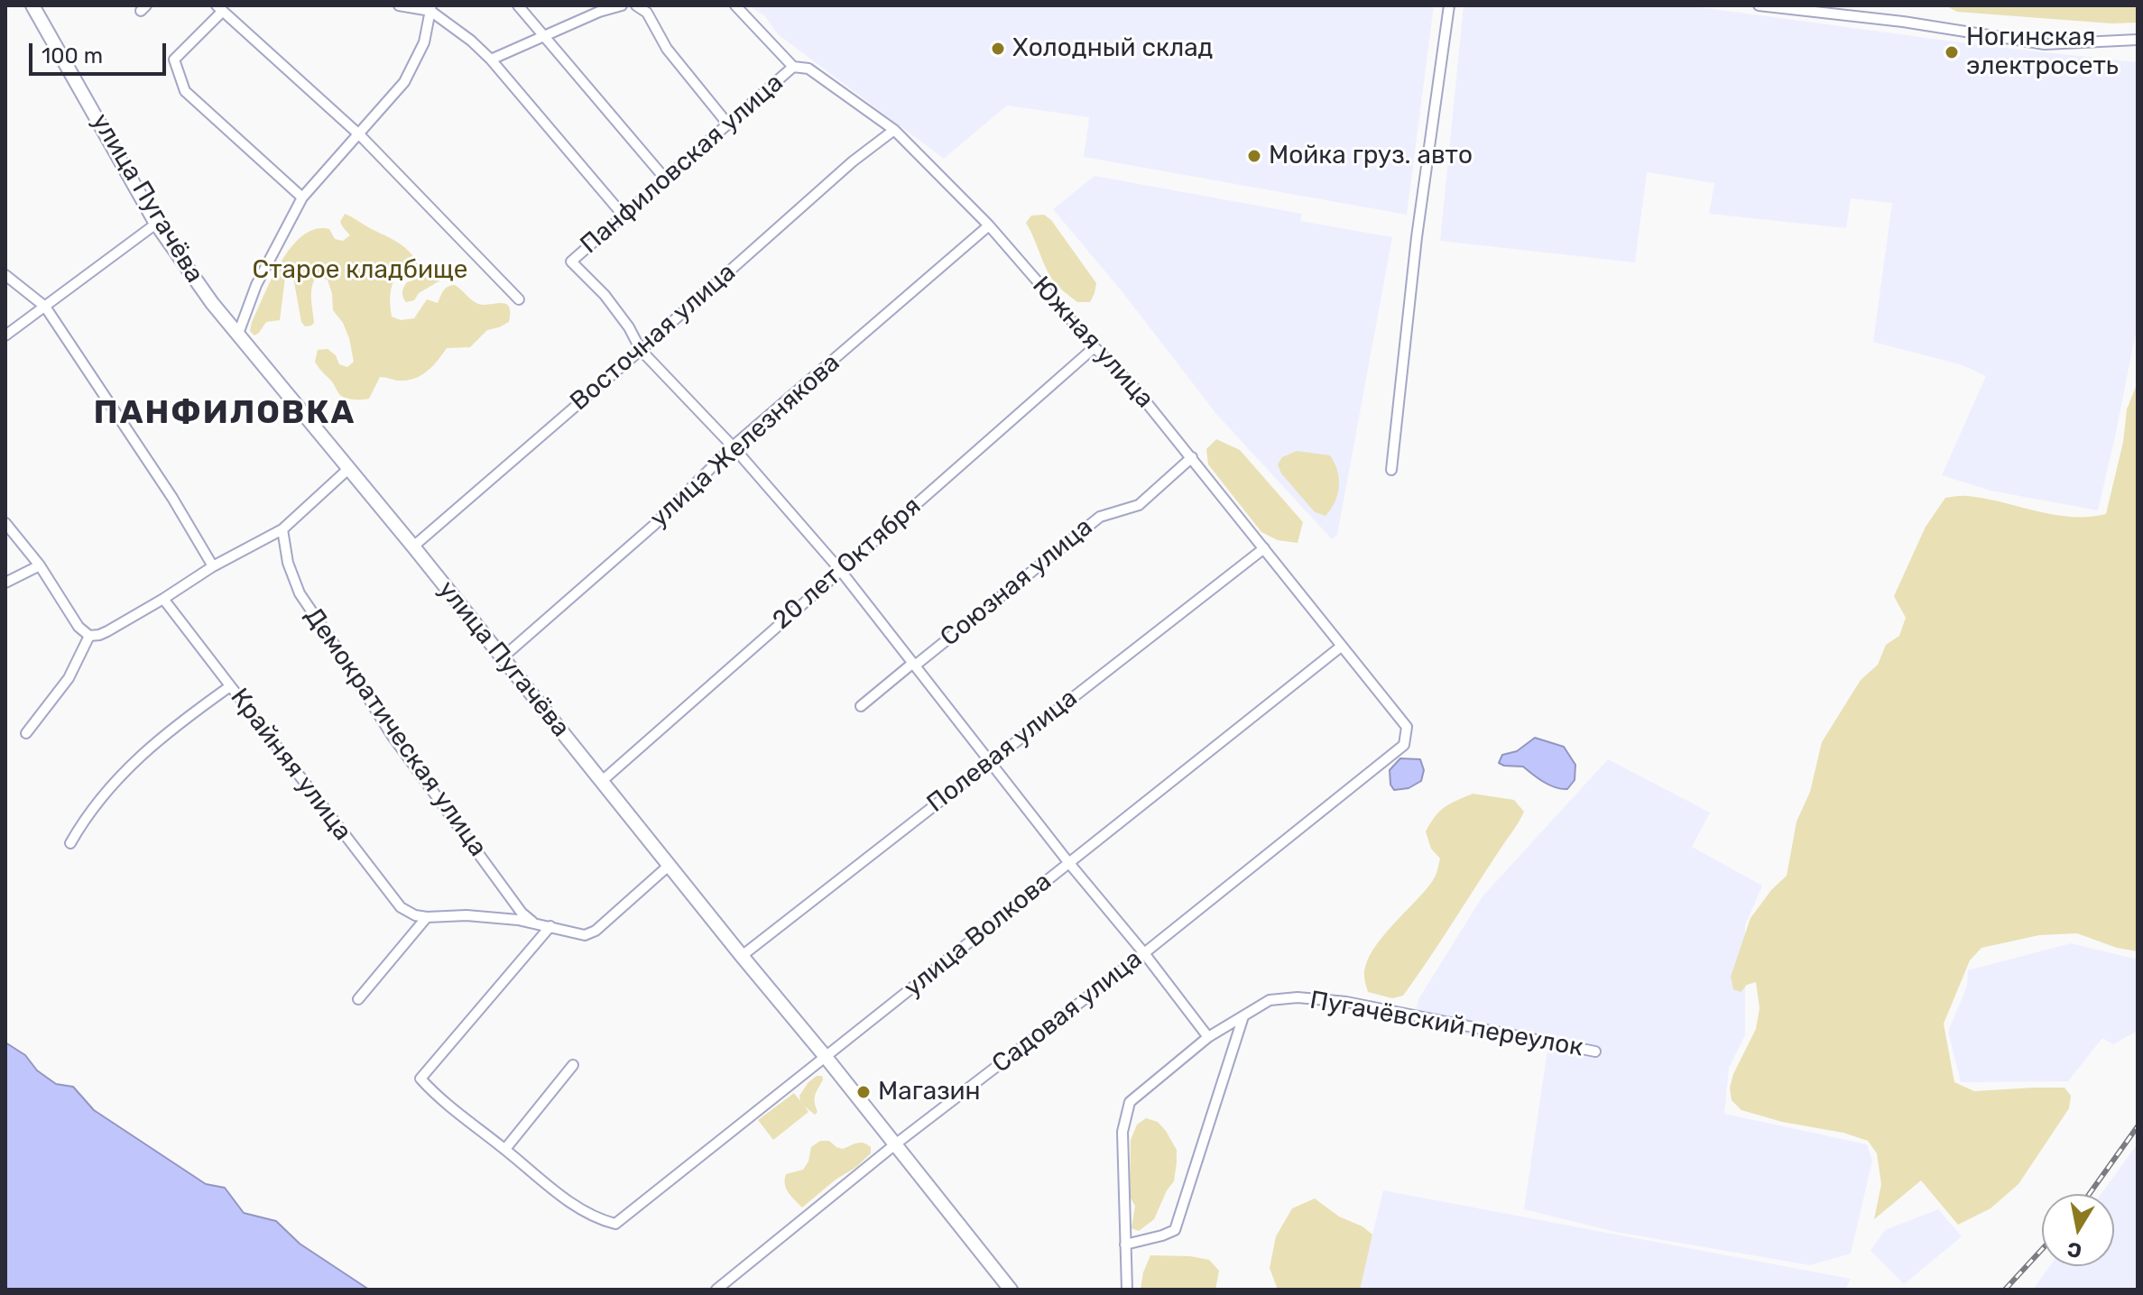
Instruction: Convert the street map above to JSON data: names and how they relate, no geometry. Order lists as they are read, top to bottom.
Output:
{
  "streets": {
    "street": [
      "Панфиловская улица",
      "улица Пугачёва",
      "Восточная улица",
      "Южная улица",
      "улица Железнякова",
      "20 лет Октября",
      "Союзная улица",
      "Демократическая улица",
      "Полевая улица",
      "Крайняя улица",
      "улица Волкова",
      "Садовая улица",
      "Пугачёвский переулок"
    ]
  },
  "crossings": [
    ["Панфиловская улица", "Восточная улица"],
    ["Панфиловская улица", "Южная улица"],
    ["улица Пугачёва", "Восточная улица"],
    ["улица Пугачёва", "улица Железнякова"],
    ["улица Пугачёва", "20 лет Октября"],
    ["улица Пугачёва", "Полевая улица"],
    ["улица Пугачёва", "улица Волкова"],
    ["улица Пугачёва", "Садовая улица"],
    ["Восточная улица", "Южная улица"],
    ["Южная улица", "улица Железнякова"],
    ["Южная улица", "20 лет Октября"],
    ["Южная улица", "Союзная улица"],
    ["Южная улица", "Полевая улица"],
    ["Южная улица", "улица Волкова"],
    ["Южная улица", "Садовая улица"]
  ],
  "districts": ["ПАНФИЛОВКА"],
  "parks": ["Старое кладбище"],
  "places": [
    "Холодный склад",
    "Ногинская электросеть",
    "Мойка груз. авто",
    "Магазин"
  ],
  "scale_bar": "100 m",
  "north": "bottom"
}
